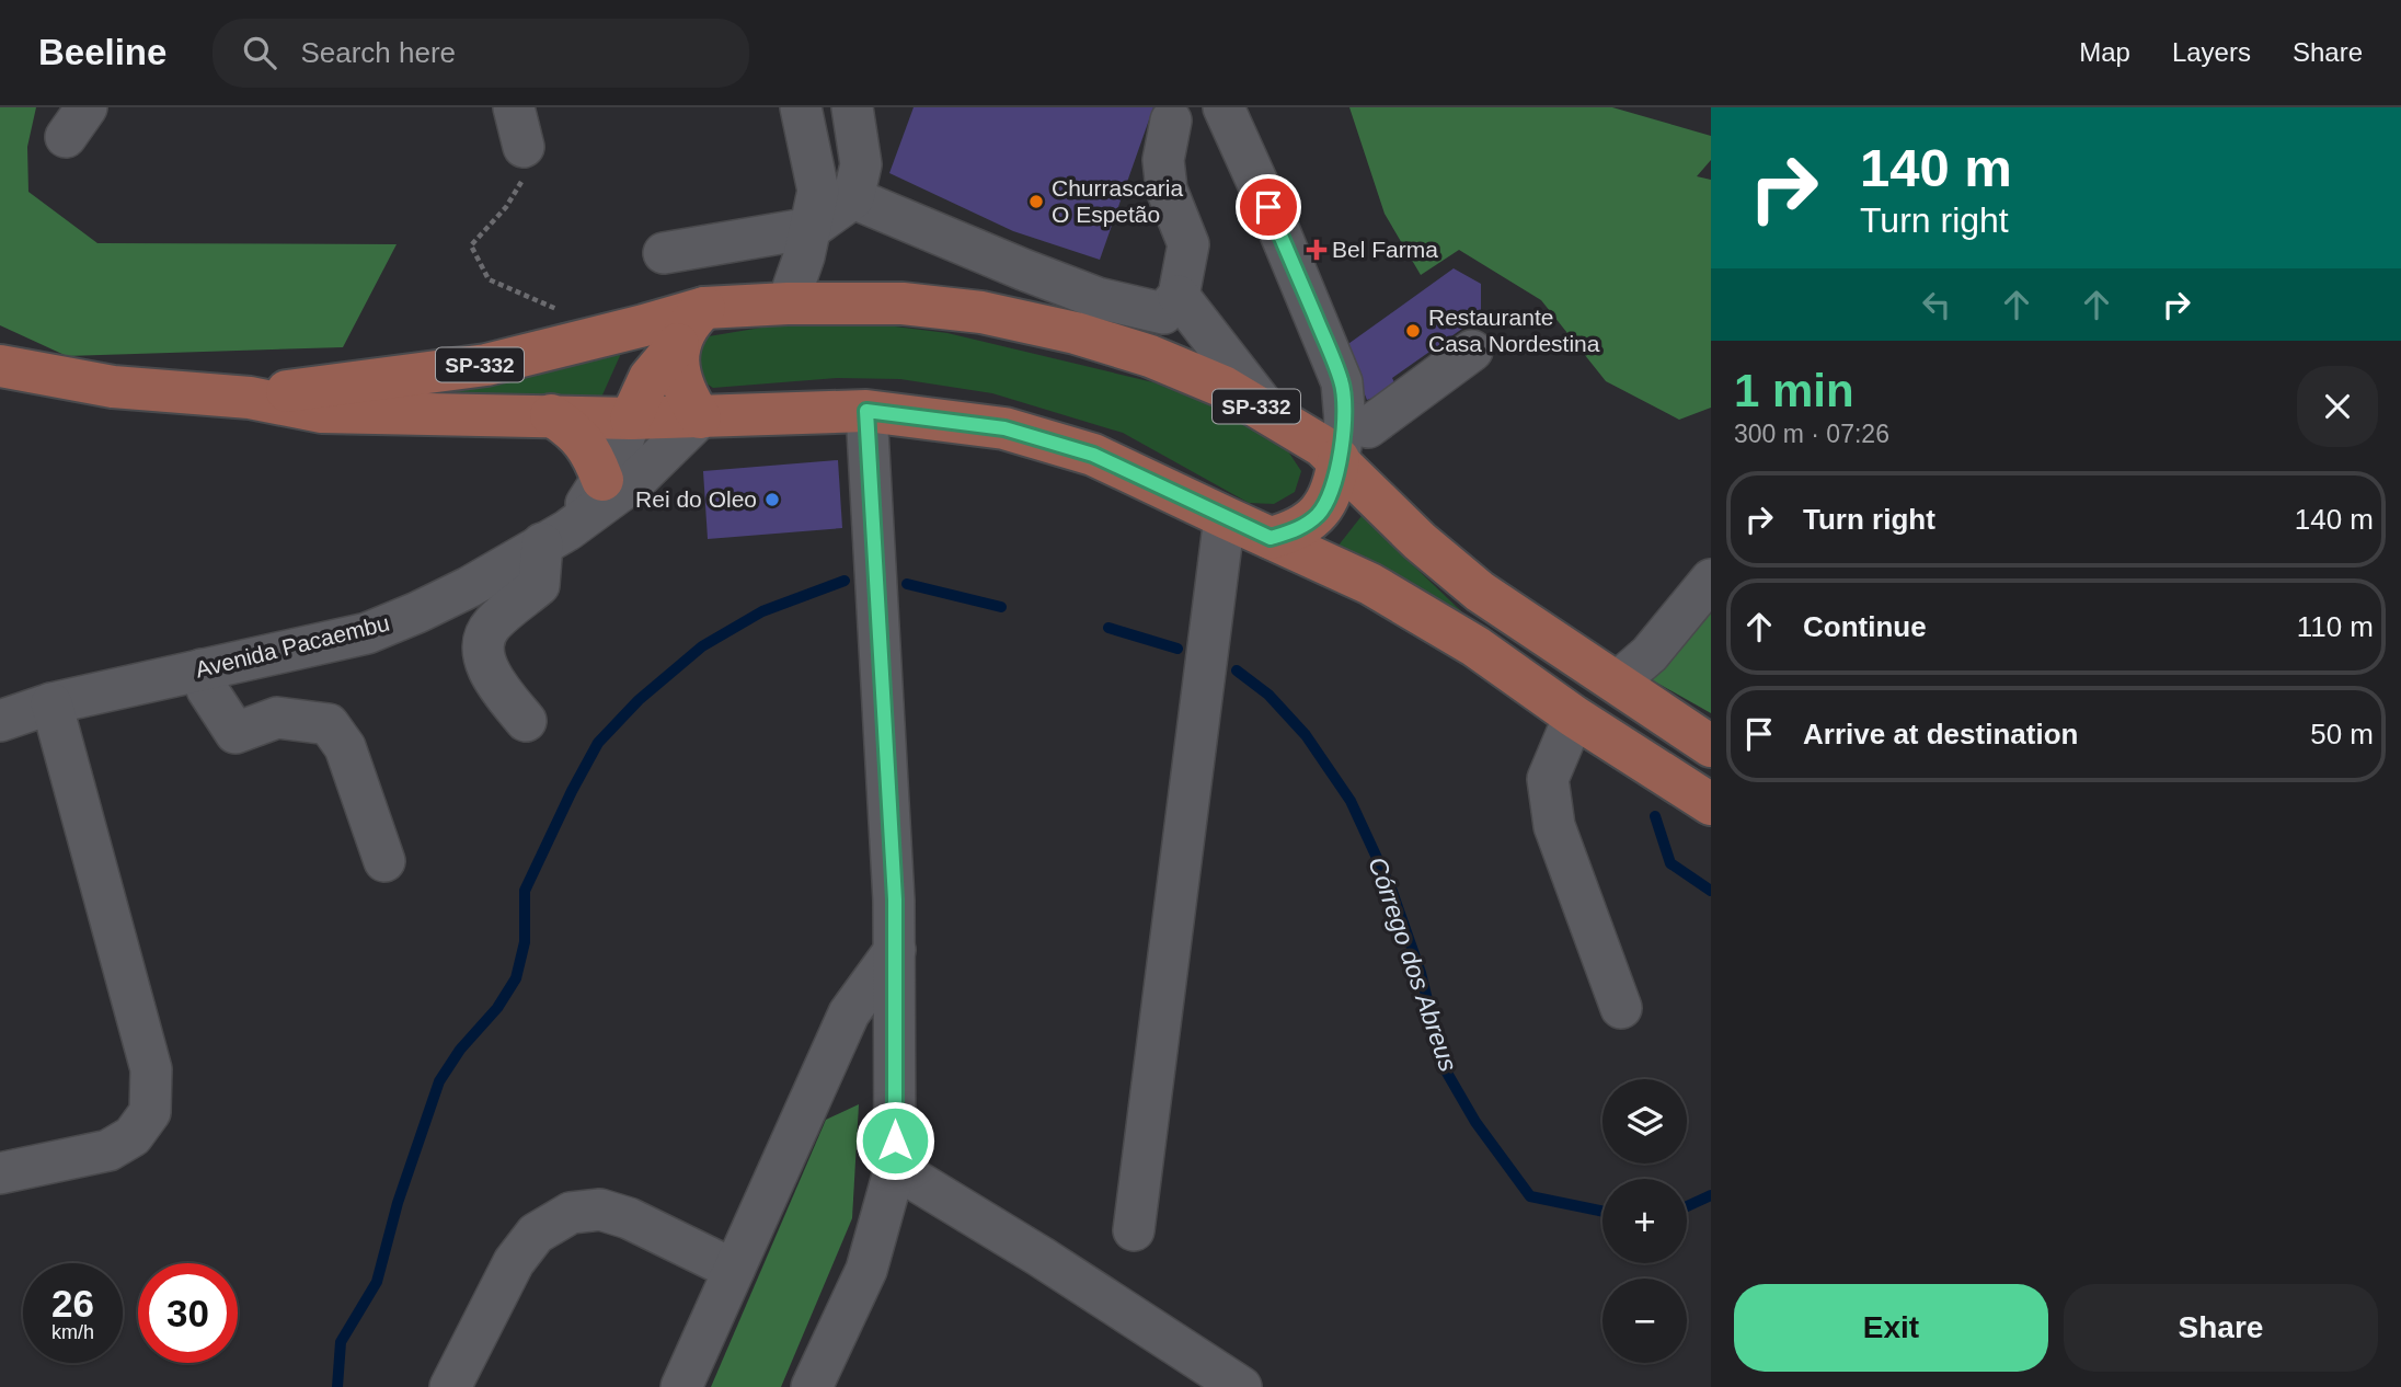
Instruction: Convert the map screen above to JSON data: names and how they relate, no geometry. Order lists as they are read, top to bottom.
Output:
{
  "streets": {
    "main road": ["SP-332"],
    "street": ["Avenida Pacaembu"]
  },
  "crossings": [
    ["SP-332", "Avenida Pacaembu"]
  ],
  "water": ["Córrego dos Abreus"],
  "places": {
    "other": ["Churrascaria O Espetão", "Restaurante Casa Nordestina", "Rei do Oleo"],
    "health": ["Bel Farma"]
  },
  "page": {
    "header": "Beeline",
    "search": "Search here",
    "nav": ["Map", "Layers", "Share"],
    "turn": ["140 m", "Turn right"],
    "heading": ["1 min", "300 m · 07:26"],
    "list": [
      {
        "name": "Turn right",
        "value": "140 m"
      },
      {
        "name": "Continue",
        "value": "110 m"
      },
      {
        "name": "Arrive at destination",
        "value": "50 m"
      }
    ],
    "map_buttons": ["+", "−"],
    "speed": "26 km/h",
    "limit": "30",
    "buttons": ["Exit", "Share"]
  }
}
